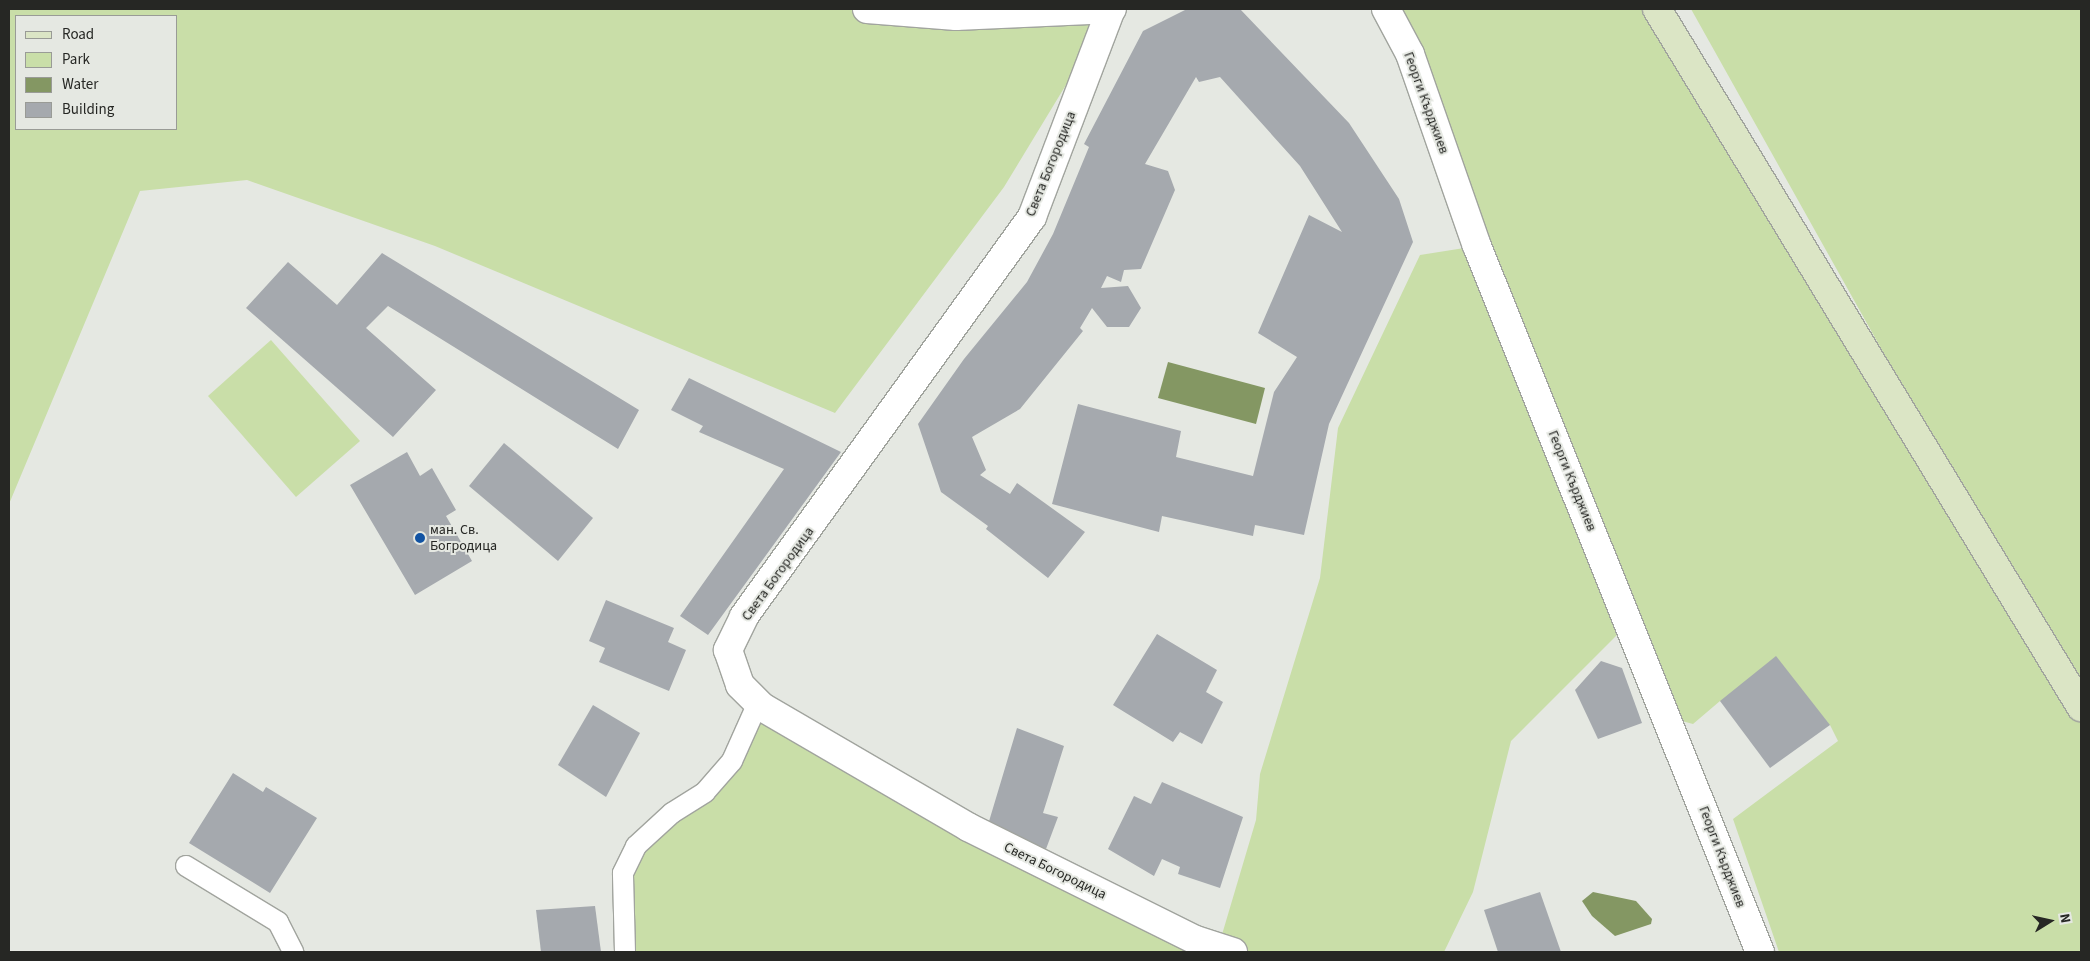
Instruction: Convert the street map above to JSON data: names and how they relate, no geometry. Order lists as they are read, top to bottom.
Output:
{
  "streets": {
    "street": ["Георги Кърджиев", "Света Богородица"]
  },
  "places": ["ман. Св. Богродица"],
  "legend": [
    "Road",
    "Park",
    "Water",
    "Building"
  ],
  "north": "right"
}
